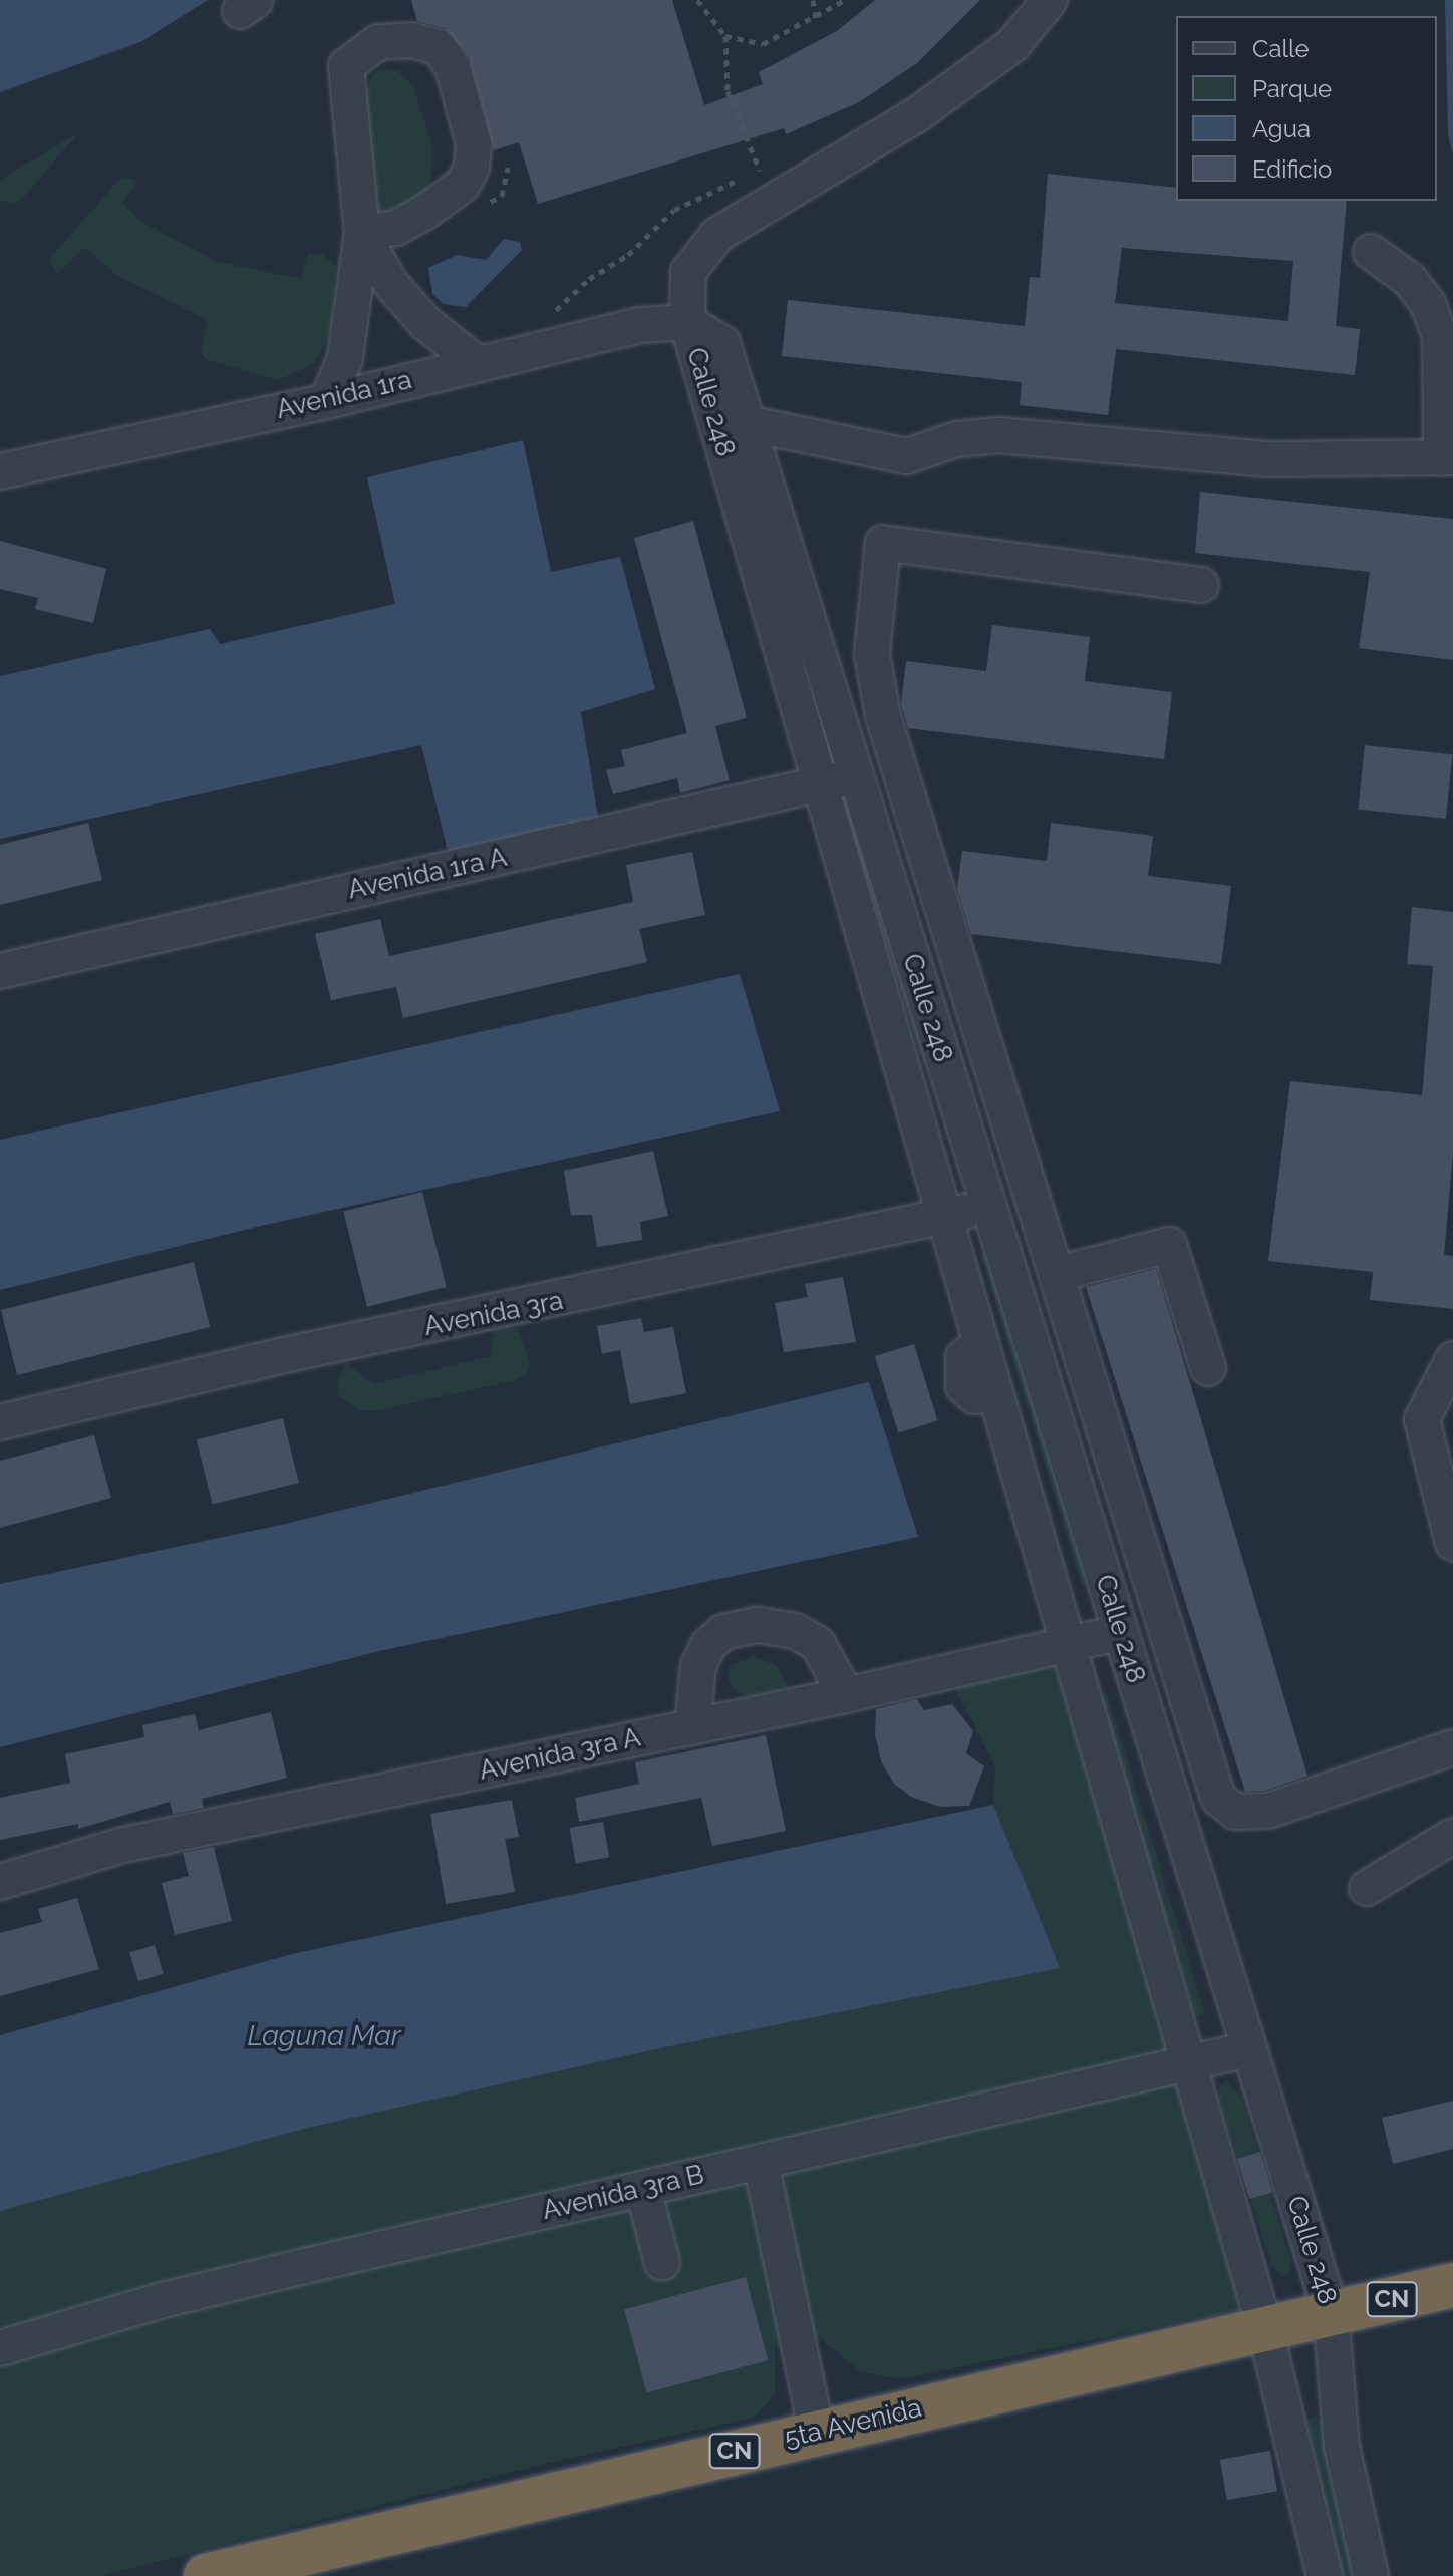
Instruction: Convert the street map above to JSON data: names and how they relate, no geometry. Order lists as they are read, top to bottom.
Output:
{
  "streets": {
    "highway": ["CN", "5ta Avenida"],
    "street": [
      "Avenida 1ra",
      "Calle 248",
      "Avenida 1ra A",
      "Avenida 3ra",
      "Avenida 3ra A",
      "Avenida 3ra B"
    ]
  },
  "crossings": [
    ["Avenida 1ra", "Calle 248"],
    ["Calle 248", "Avenida 1ra A"],
    ["Calle 248", "Avenida 3ra"],
    ["Calle 248", "Avenida 3ra A"],
    ["Calle 248", "Avenida 3ra B"],
    ["Calle 248", "5ta Avenida"]
  ],
  "water": ["Laguna Mar"],
  "legend": [
    "Calle",
    "Parque",
    "Agua",
    "Edificio"
  ]
}
